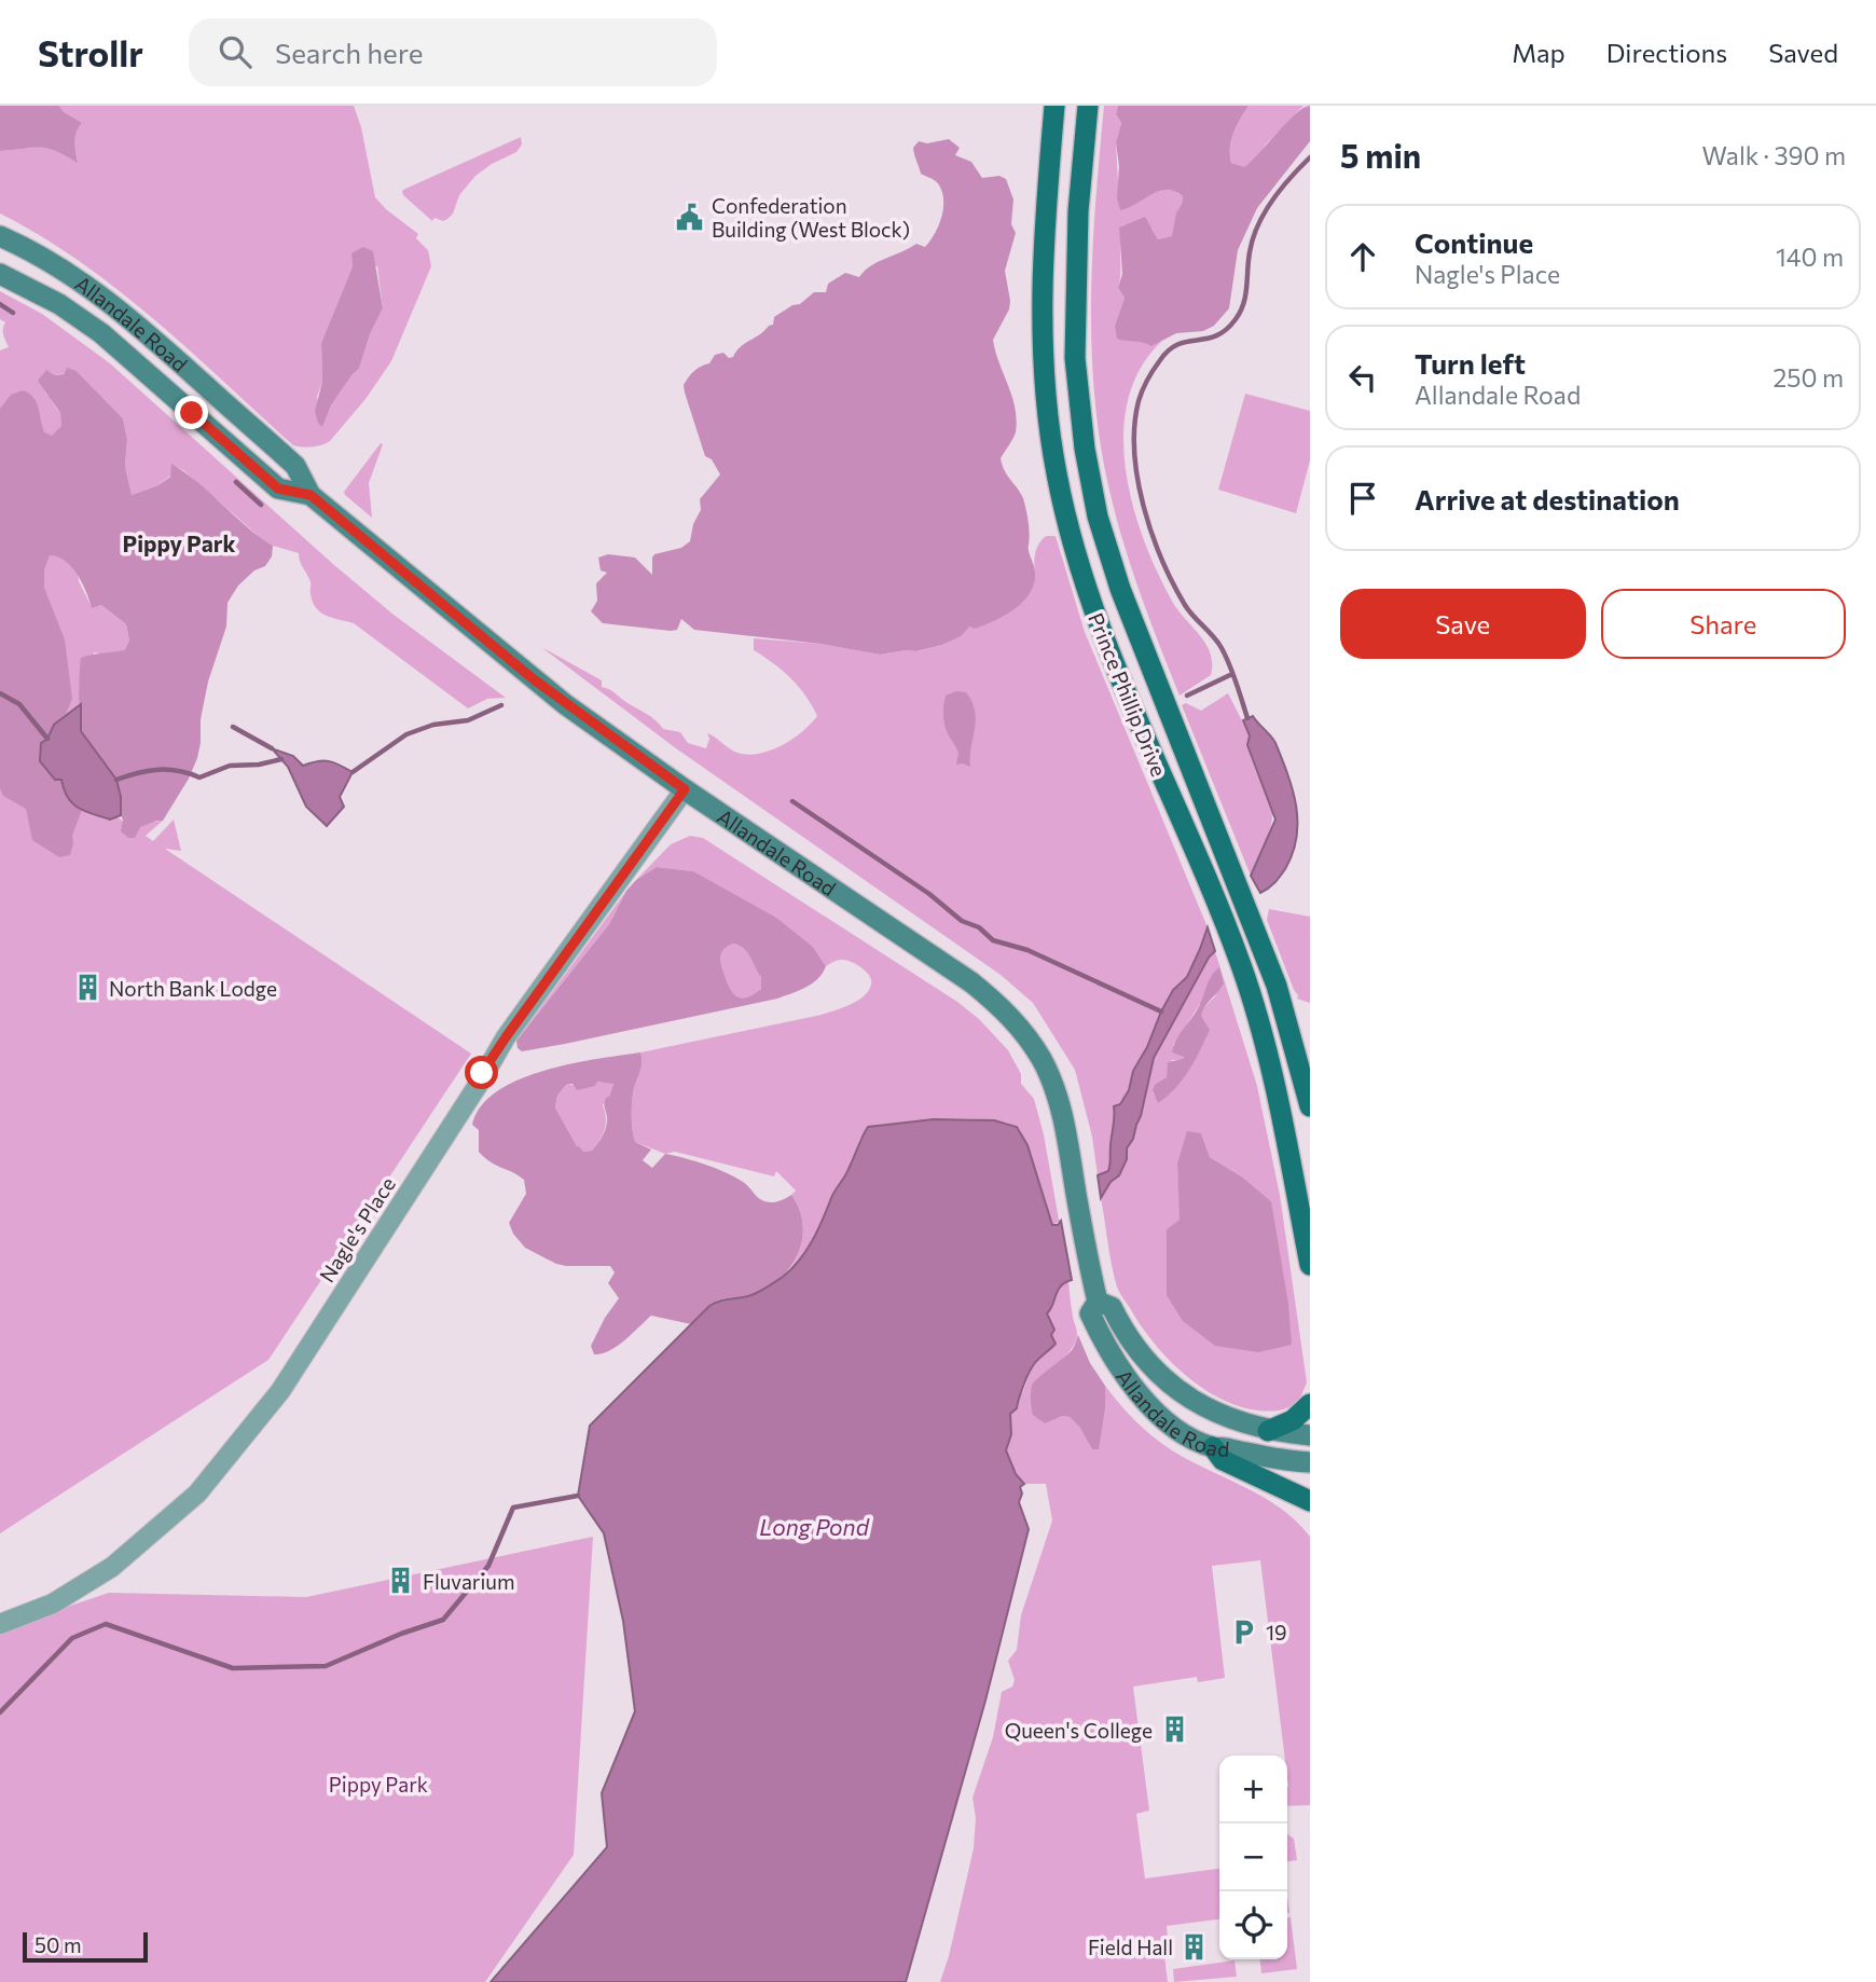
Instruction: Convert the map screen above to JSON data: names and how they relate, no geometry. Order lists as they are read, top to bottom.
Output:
{
  "streets": {
    "main road": ["Allandale Road", "Prince Phillip Drive"],
    "street": ["Nagle's Place"]
  },
  "crossings": [
    ["Allandale Road", "Nagle's Place"]
  ],
  "districts": ["Pippy Park"],
  "water": ["Long Pond"],
  "parks": ["Pippy Park"],
  "places": {
    "public building": ["Confederation Building (West Block)"],
    "building": [
      "North Bank Lodge",
      "Fluvarium",
      "Queen's College",
      "Field Hall"
    ],
    "parking": ["19"]
  },
  "scale_bar": "50 m",
  "page": {
    "header": "Strollr",
    "search": "Search here",
    "nav": ["Map", "Directions", "Saved"],
    "heading": ["5 min", "Walk · 390 m"],
    "list": [
      ["Continue", "Nagle's Place", "140 m"],
      ["Turn left", "Allandale Road", "250 m"],
      "Arrive at destination"
    ],
    "buttons": ["Save", "Share"],
    "map_buttons": ["+", "−"],
    "scale": "50 m"
  }
}
